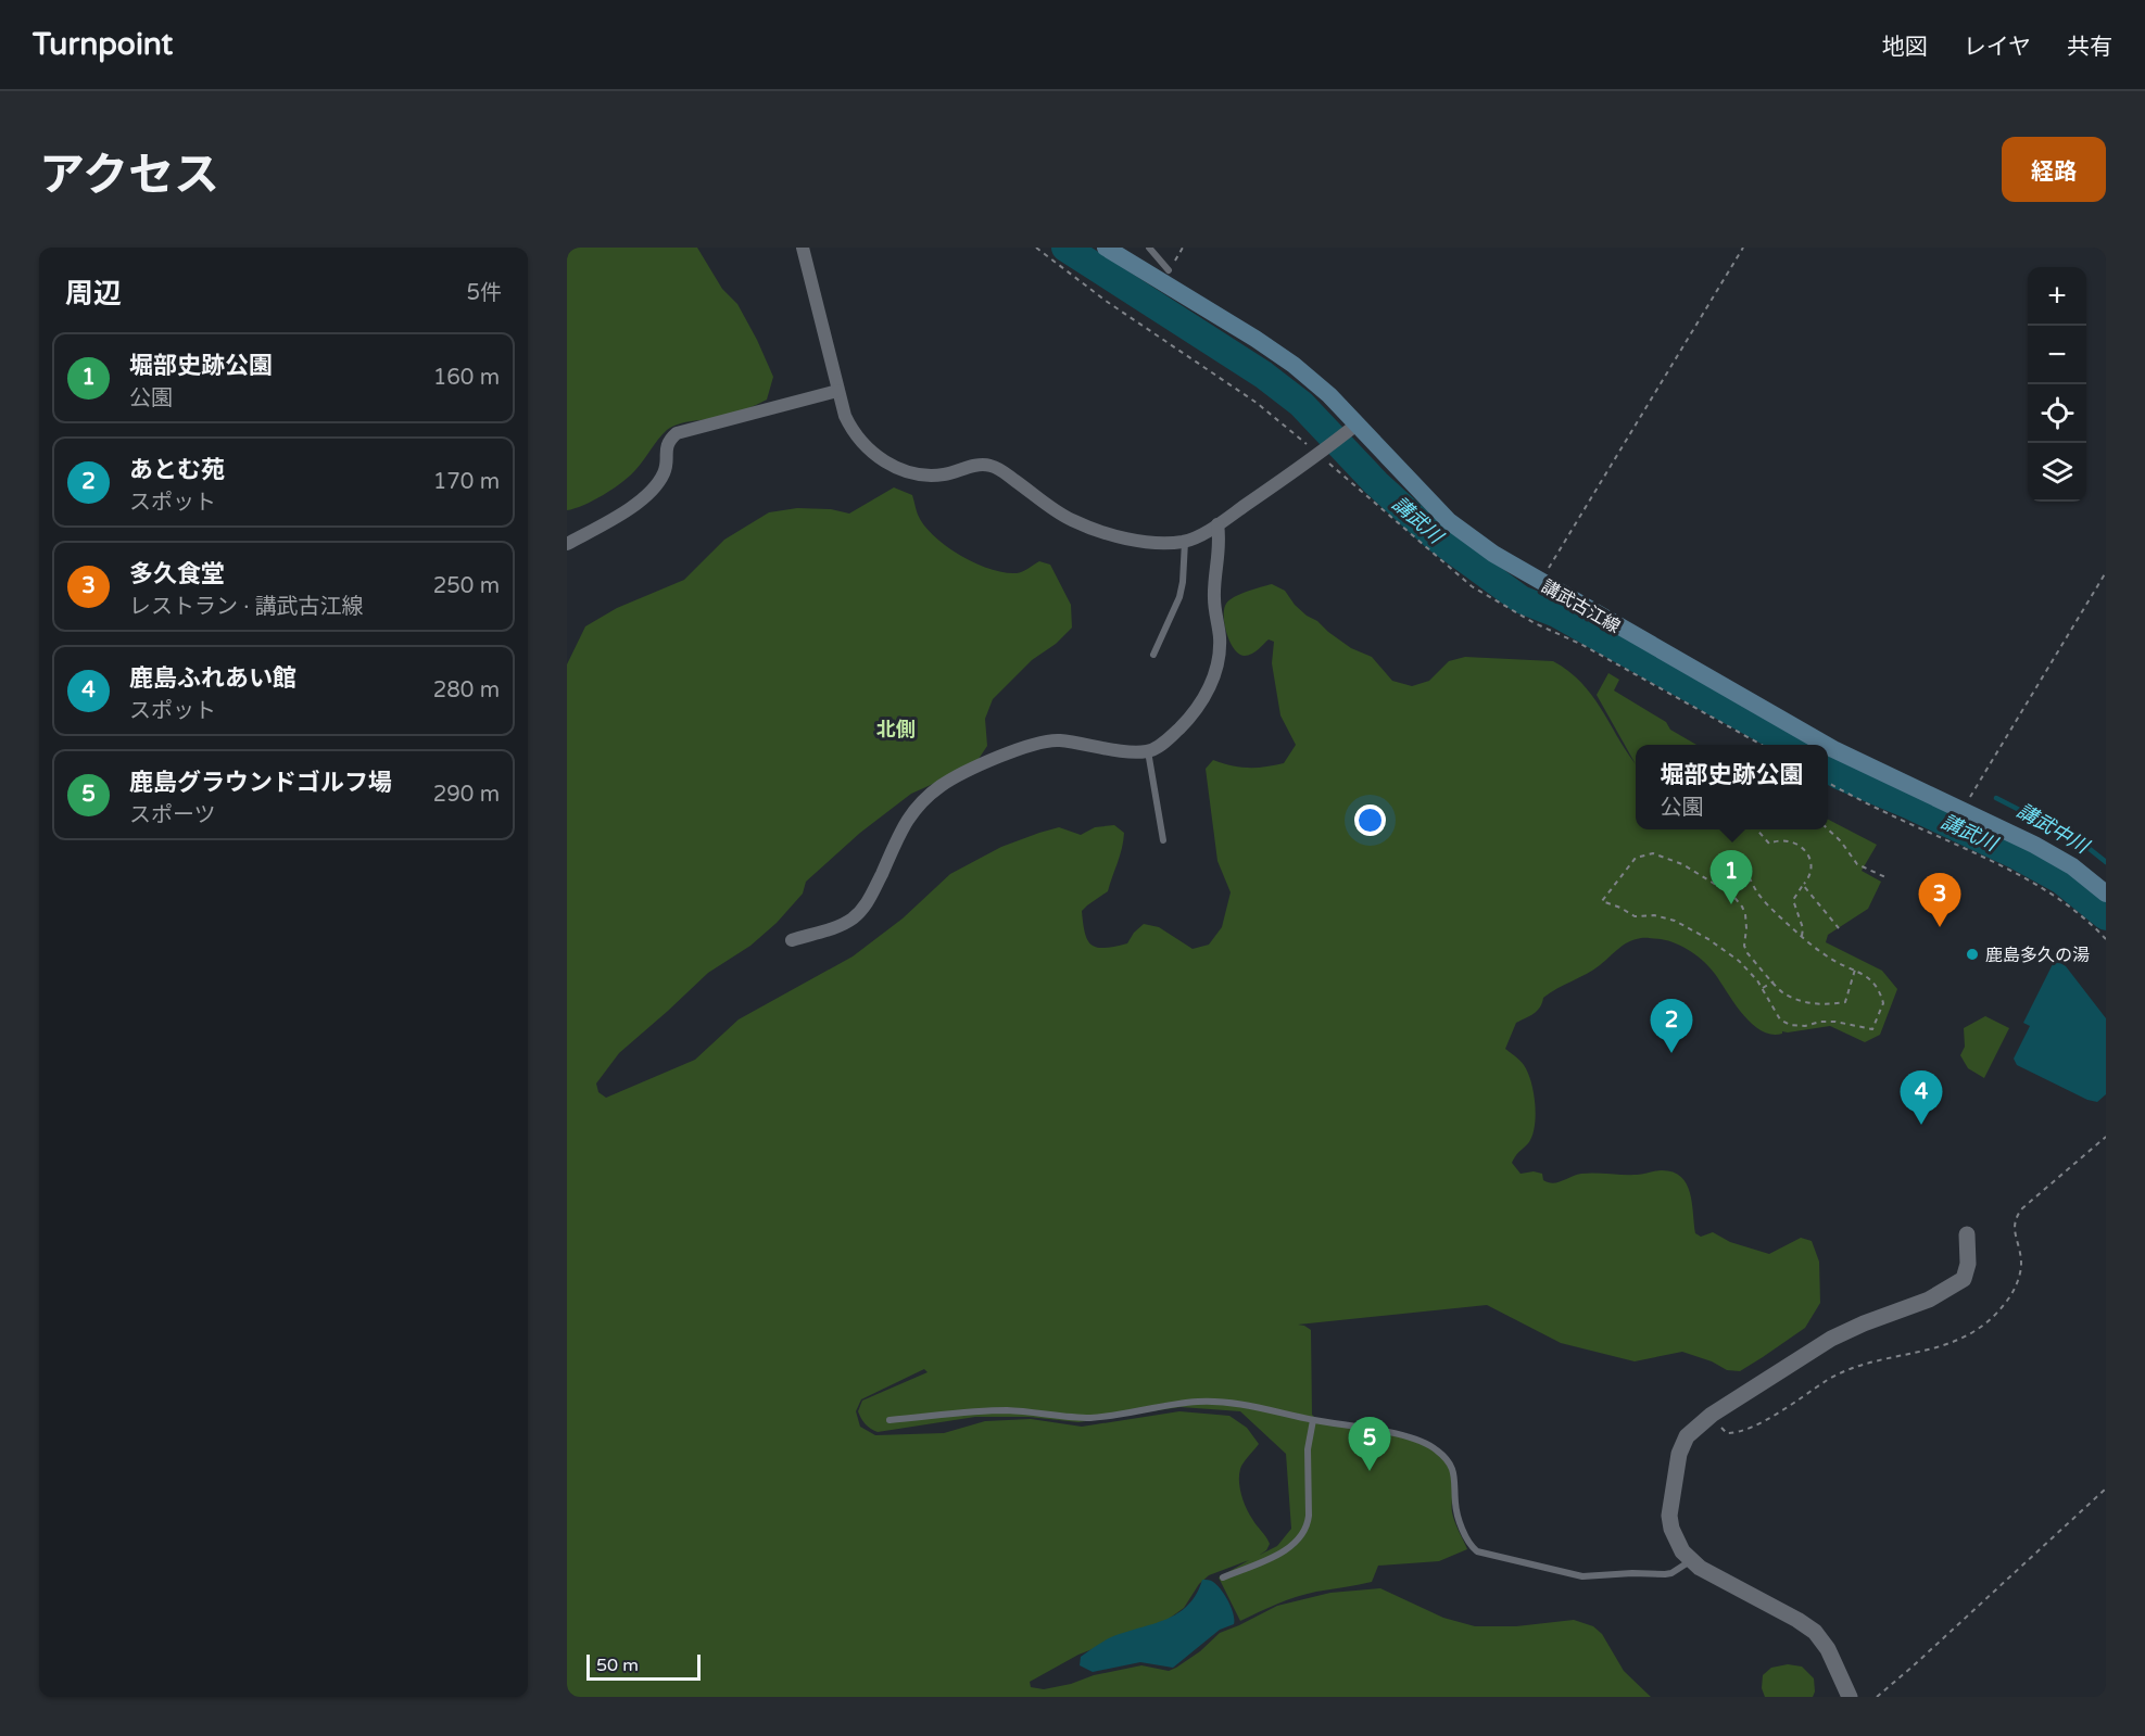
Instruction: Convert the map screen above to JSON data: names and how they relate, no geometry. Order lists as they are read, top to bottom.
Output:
{
  "streets": {
    "main road": ["講武古江線"]
  },
  "districts": ["北側"],
  "water": ["講武川", "講武中川"],
  "places": ["鹿島多久の湯"],
  "scale_bar": "50 m",
  "page": {
    "header": "Turnpoint",
    "nav": ["地図", "レイヤ", "共有"],
    "title": "アクセス",
    "buttons": "経路",
    "heading": ["周辺", "5件"],
    "map_buttons": ["+", "−"],
    "list": [
      {
        "mark": "1",
        "name": "堀部史跡公園",
        "note": "公園",
        "value": "160 m"
      },
      {
        "mark": "2",
        "name": "あとむ苑",
        "note": "スポット",
        "value": "170 m"
      },
      {
        "mark": "3",
        "name": "多久食堂",
        "note": "レストラン · 講武古江線",
        "value": "250 m"
      },
      {
        "mark": "4",
        "name": "鹿島ふれあい館",
        "note": "スポット",
        "value": "280 m"
      },
      {
        "mark": "5",
        "name": "鹿島グラウンドゴルフ場",
        "note": "スポーツ",
        "value": "290 m"
      }
    ],
    "popup": ["堀部史跡公園", "公園"],
    "pins": [
      "1",
      "3",
      "2",
      "4",
      "5"
    ],
    "scale": "50 m"
  }
}
